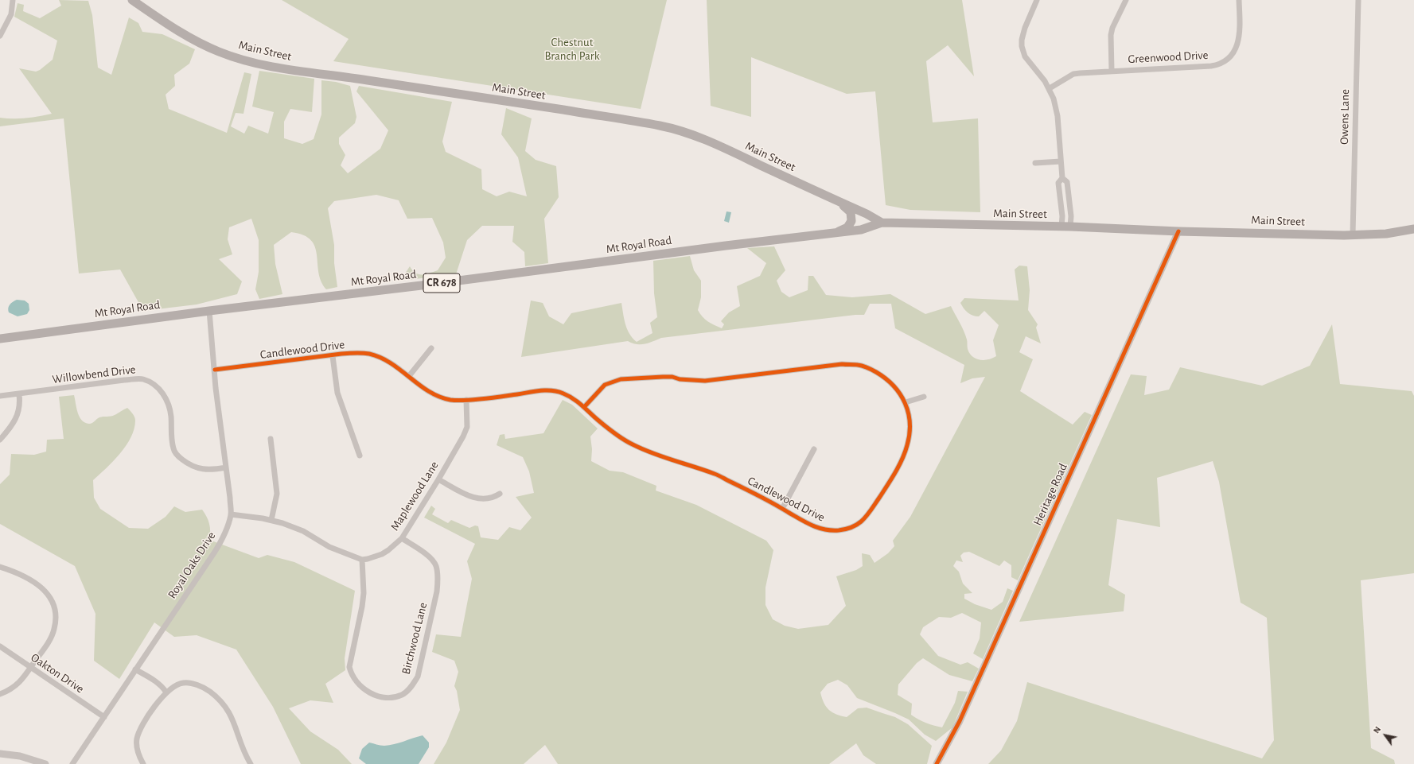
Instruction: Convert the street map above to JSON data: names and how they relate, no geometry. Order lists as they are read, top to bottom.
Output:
{
  "streets": {
    "main road": ["Main Street", "Mt Royal Road", "CR 678"],
    "street": [
      "Greenwood Drive",
      "Owens Lane",
      "Candlewood Drive",
      "Willowbend Drive",
      "Heritage Road",
      "Maplewood Lane",
      "Royal Oaks Drive",
      "Birchwood Lane",
      "Oakton Drive"
    ]
  },
  "crossings": [
    ["Main Street", "Owens Lane"],
    ["Main Street", "Mt Royal Road"],
    ["Main Street", "Heritage Road"],
    ["Mt Royal Road", "Royal Oaks Drive"],
    ["Candlewood Drive", "Maplewood Lane"],
    ["Candlewood Drive", "Royal Oaks Drive"],
    ["Willowbend Drive", "Royal Oaks Drive"],
    ["Maplewood Lane", "Birchwood Lane"],
    ["Royal Oaks Drive", "Oakton Drive"]
  ],
  "parks": ["Chestnut Branch Park"],
  "north": "top left"
}
